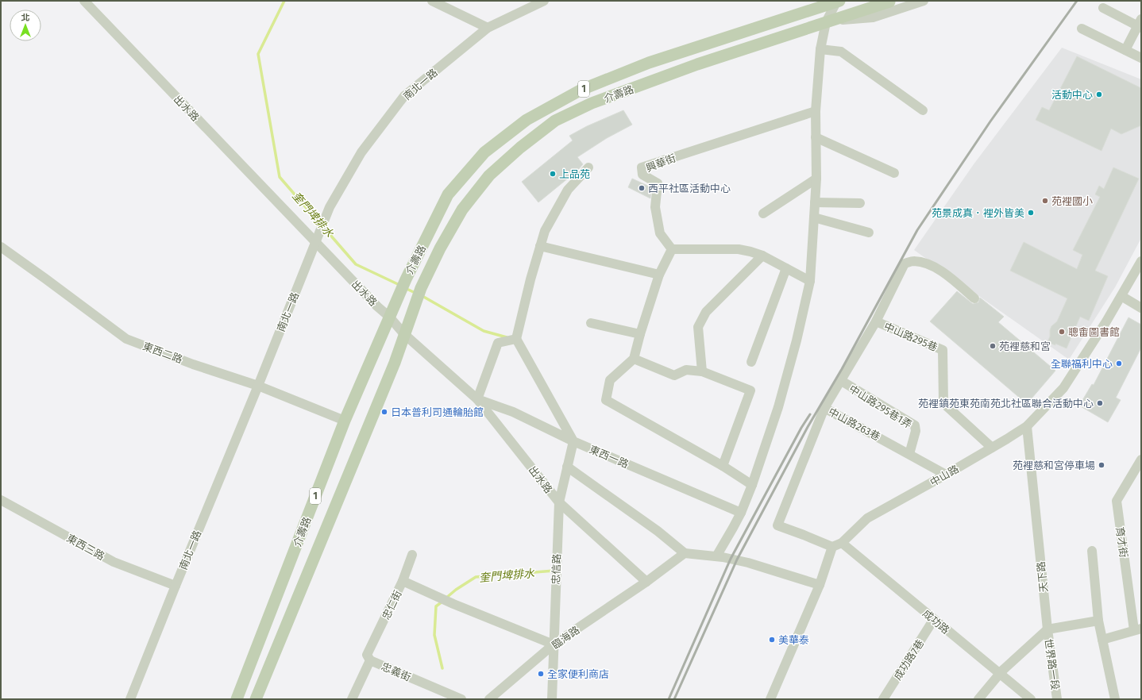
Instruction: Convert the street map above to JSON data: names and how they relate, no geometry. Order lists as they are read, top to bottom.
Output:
{
  "streets": {
    "main road": ["1", "介壽路"],
    "street": [
      "南北一路",
      "出水路",
      "興華街",
      "中山路295巷",
      "東西二路",
      "中山路295巷1弄",
      "中山路263巷",
      "東西一路",
      "中山路",
      "育才街",
      "東西三路",
      "忠信路",
      "天下路",
      "忠仁街",
      "成功路",
      "臨海路",
      "成功路7巷",
      "世界路一段",
      "忠義街"
    ]
  },
  "crossings": [
    ["南北一路", "出水路"],
    ["南北一路", "東西二路"],
    ["南北一路", "東西三路"],
    ["介壽路", "出水路"],
    ["介壽路", "東西二路"],
    ["出水路", "東西一路"],
    ["出水路", "忠信路"],
    ["出水路", "臨海路"],
    ["中山路295巷", "中山路"],
    ["中山路295巷1弄", "中山路263巷"],
    ["中山路263巷", "中山路"],
    ["東西一路", "忠信路"],
    ["中山路", "天下路"],
    ["中山路", "成功路"],
    ["忠信路", "忠仁街"],
    ["忠信路", "臨海路"],
    ["天下路", "世界路一段"],
    ["忠仁街", "臨海路"],
    ["忠仁街", "忠義街"],
    ["成功路", "成功路7巷"]
  ],
  "water": ["奎門埤排水"],
  "places": [
    "活動中心",
    "上品苑",
    "西平社區活動中心",
    "苑裡國小",
    "苑景成真．裡外皆美",
    "聰畬圖書館",
    "苑裡慈和宮",
    "全聯福利中心",
    "苑裡鎮苑東苑南苑北社區聯合活動中心",
    "日本普利司通輪胎館",
    "苑裡慈和宮停車場",
    "美華泰",
    "全家便利商店"
  ],
  "north": "top"
}
